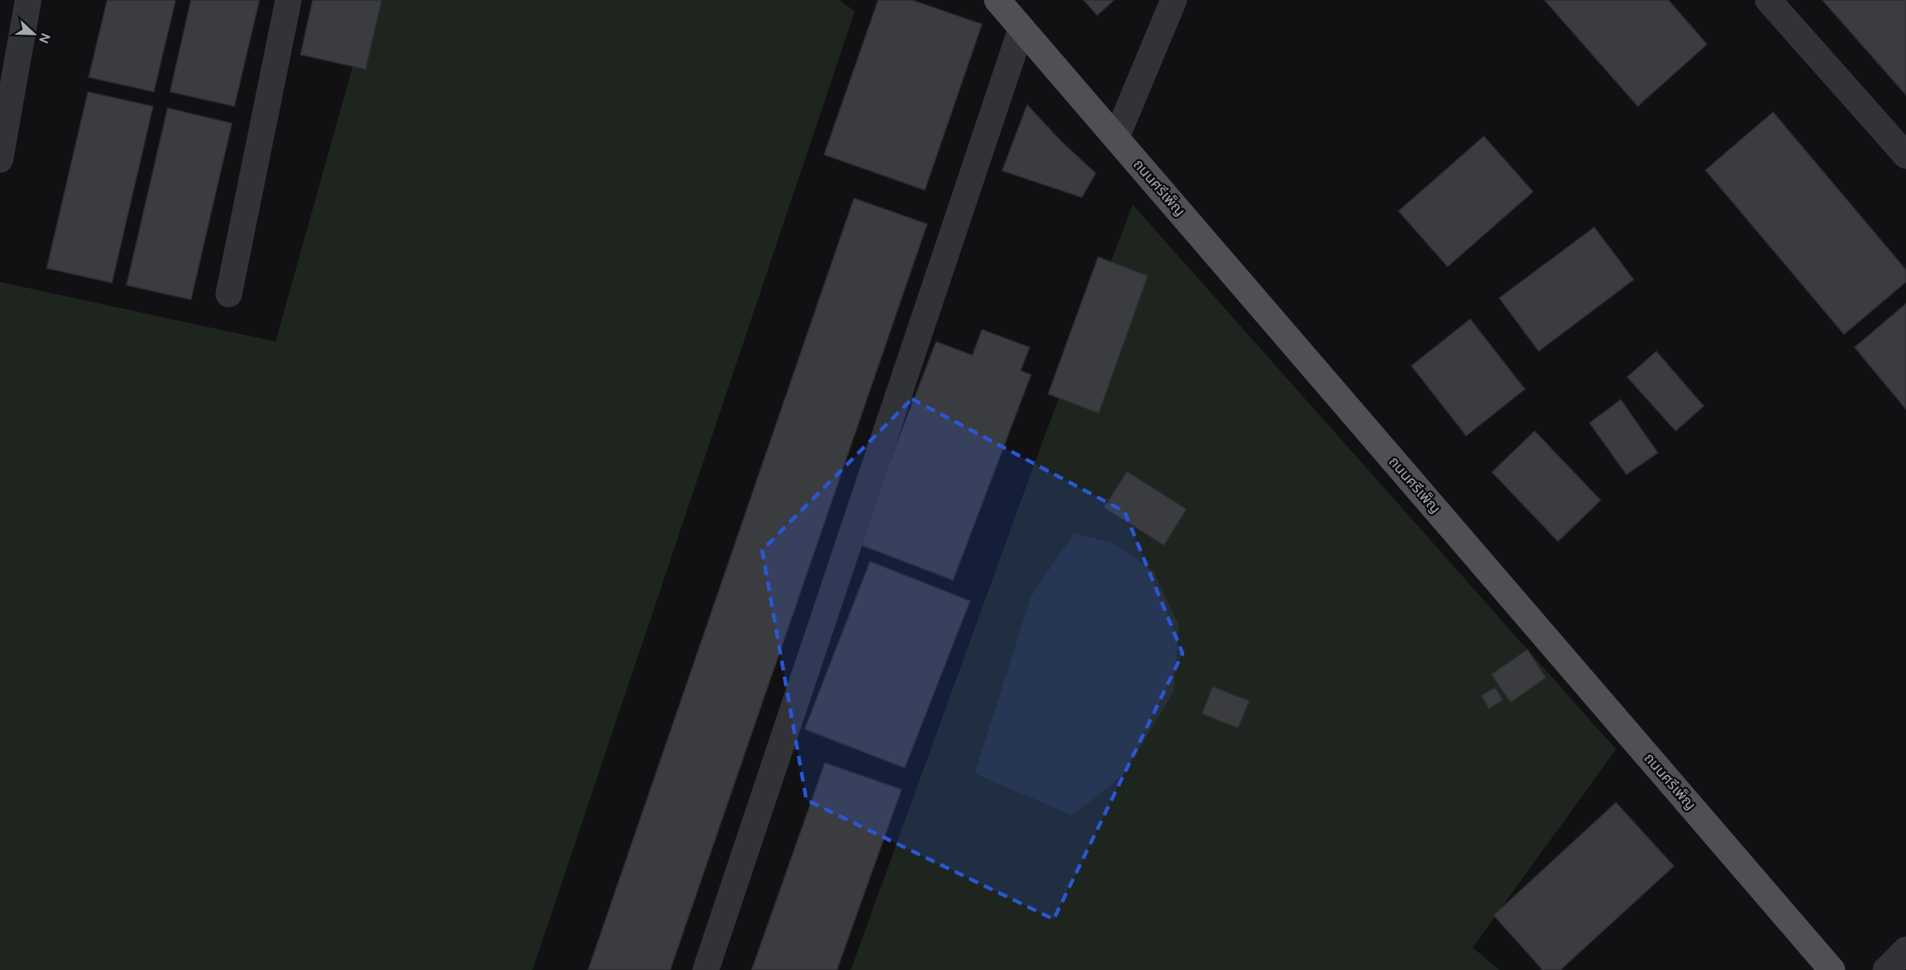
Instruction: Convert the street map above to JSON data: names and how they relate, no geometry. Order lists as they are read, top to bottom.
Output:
{
  "streets": {
    "main road": ["ถนนศรีเพ็ญ"]
  },
  "north": "right"
}
